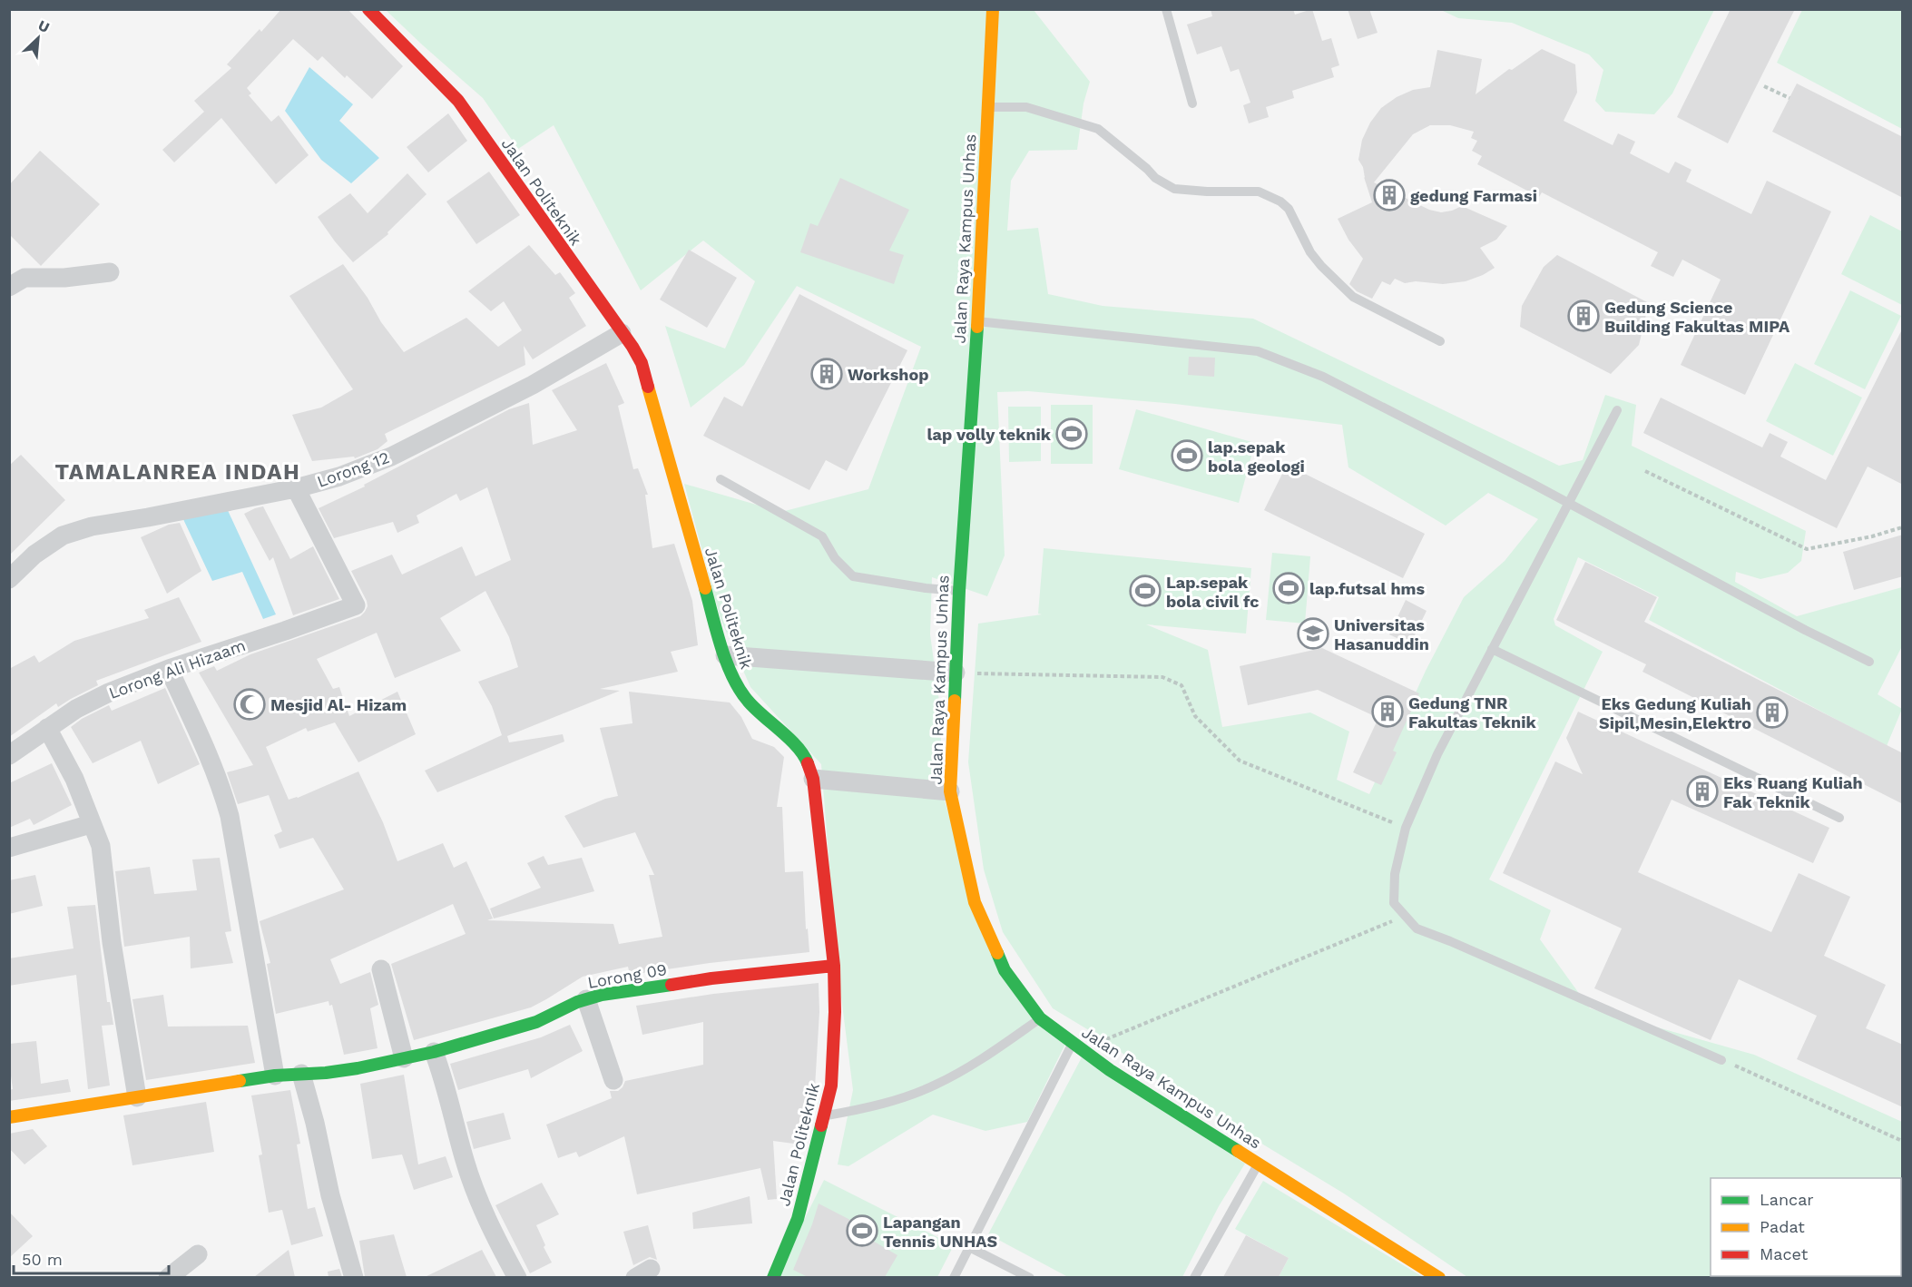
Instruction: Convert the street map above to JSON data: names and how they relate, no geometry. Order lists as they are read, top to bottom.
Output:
{
  "streets": {
    "street": [
      "Jalan Politeknik",
      "Jalan Raya Kampus Unhas",
      "Lorong 12",
      "Lorong Ali Hizaam",
      "Lorong 09"
    ]
  },
  "crossings": [
    ["Jalan Politeknik", "Lorong 12"],
    ["Jalan Politeknik", "Lorong 09"],
    ["Lorong 12", "Lorong Ali Hizaam"]
  ],
  "districts": ["TAMALANREA INDAH"],
  "places": {
    "building": [
      "gedung Farmasi",
      "Gedung Science Building Fakultas MIPA",
      "Workshop",
      "Gedung TNR Fakultas Teknik",
      "Eks Gedung Kuliah Sipil,Mesin,Elektro",
      "Eks Ruang Kuliah Fak Teknik"
    ],
    "sports": [
      "lap volly teknik",
      "lap.sepak bola geologi",
      "lap.futsal hms",
      "Lap.sepak bola civil fc",
      "Lapangan Tennis UNHAS"
    ],
    "school or university": ["Universitas Hasanuddin"],
    "mosque": ["Mesjid Al- Hizam"]
  },
  "legend": ["Lancar", "Padat", "Macet"],
  "scale_bar": "50 m",
  "north": "top right"
}
